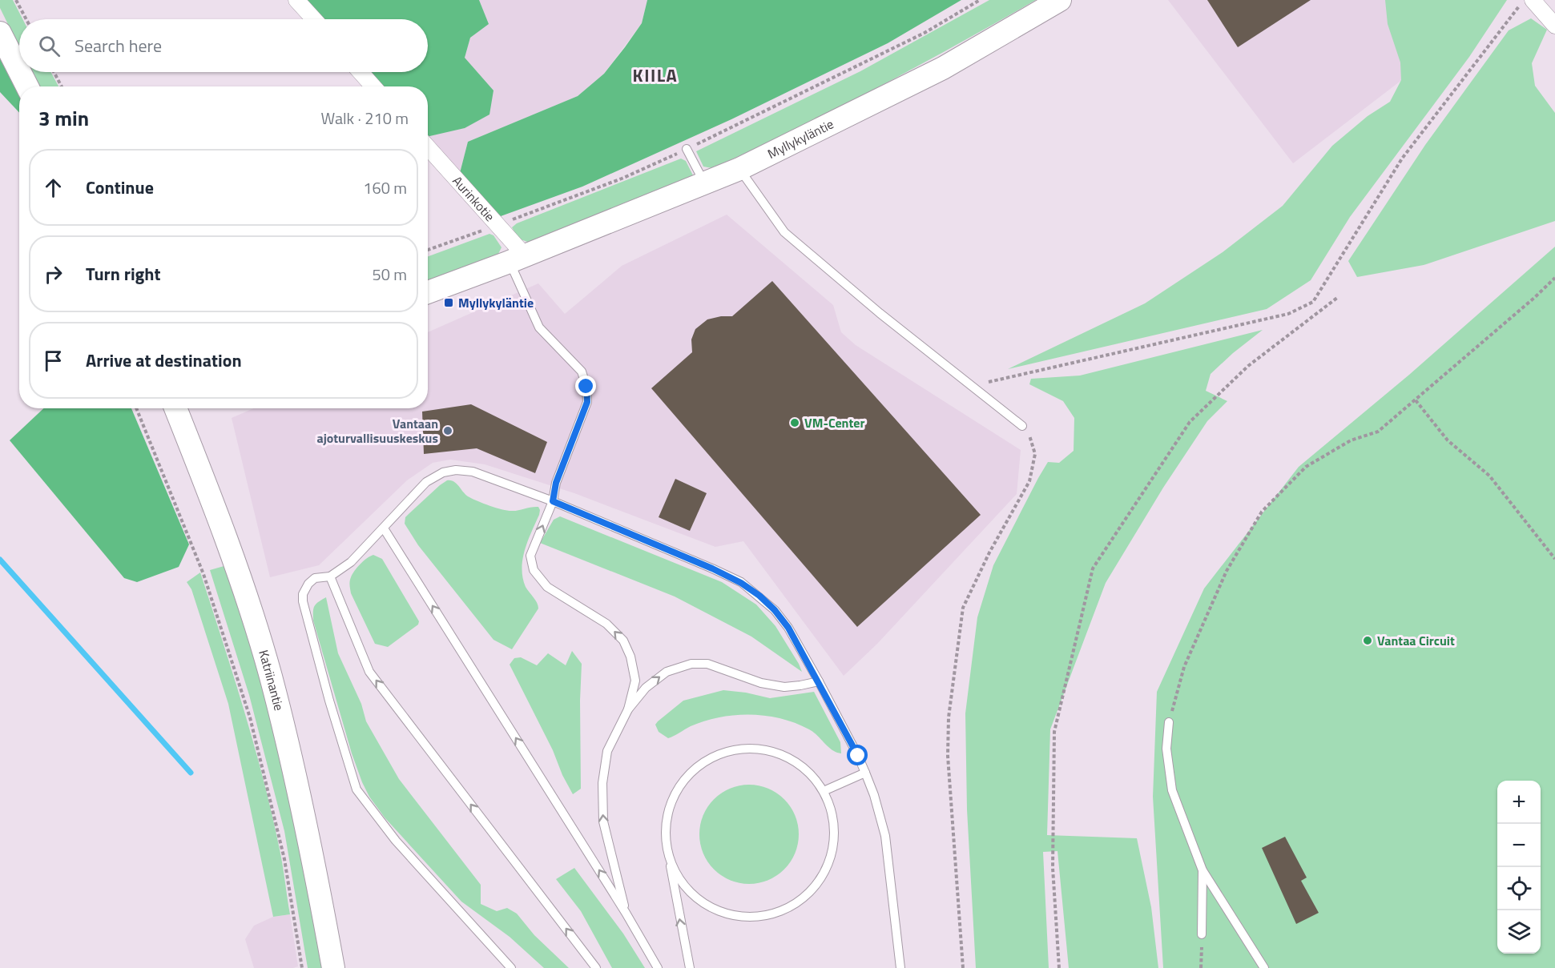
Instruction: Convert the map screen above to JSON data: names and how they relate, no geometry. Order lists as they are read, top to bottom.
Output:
{
  "streets": {
    "main road": ["Myllykyläntie", "Katriinantie"],
    "street": ["Aurinkotie"]
  },
  "crossings": [
    ["Myllykyläntie", "Aurinkotie"]
  ],
  "districts": ["KIILA"],
  "places": {
    "transit": ["Myllykyläntie"],
    "other": ["VM-Center", "Vantaan ajoturvallisuuskeskus", "Vantaa Circuit"]
  },
  "page": {
    "search": "Search here",
    "heading": ["3 min", "Walk · 210 m"],
    "list": [
      ["Continue", "160 m"],
      ["Turn right", "50 m"],
      "Arrive at destination"
    ],
    "map_buttons": ["+", "−"]
  }
}
